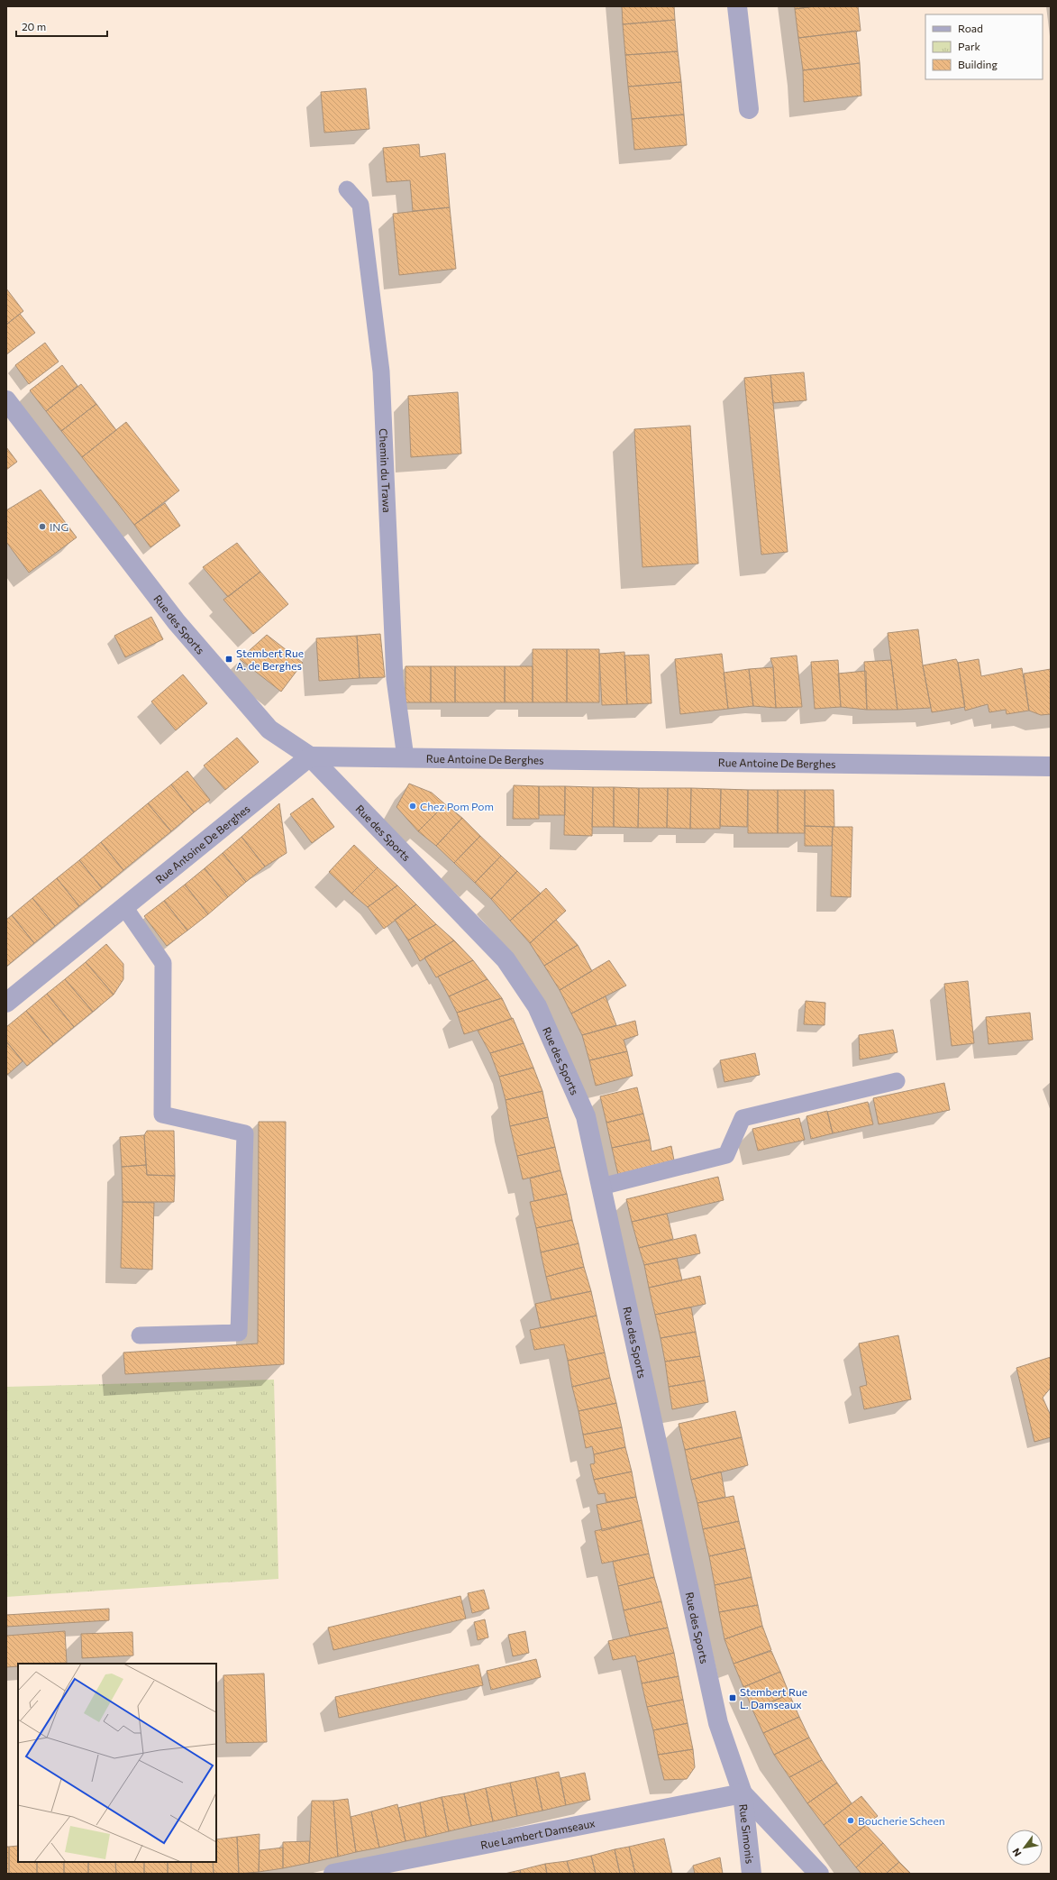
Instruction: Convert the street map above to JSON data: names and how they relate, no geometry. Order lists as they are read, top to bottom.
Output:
{
  "streets": {
    "street": [
      "Rue des Sports",
      "Rue Antoine De Berghes",
      "Rue Lambert Damseaux",
      "Rue Simonis"
    ],
    "lane": ["Chemin du Trawa"]
  },
  "crossings": [
    ["Chemin du Trawa", "Rue Antoine De Berghes"],
    ["Rue des Sports", "Rue Antoine De Berghes"],
    ["Rue des Sports", "Rue Lambert Damseaux"],
    ["Rue des Sports", "Rue Simonis"],
    ["Rue Lambert Damseaux", "Rue Simonis"]
  ],
  "places": {
    "other": ["ING", "Chez Pom Pom", "Boucherie Scheen"],
    "transit": ["Stembert Rue A. de Berghes", "Stembert Rue L. Damseaux"]
  },
  "legend": ["Road", "Park", "Building"],
  "scale_bar": "20 m",
  "north": "bottom left"
}
